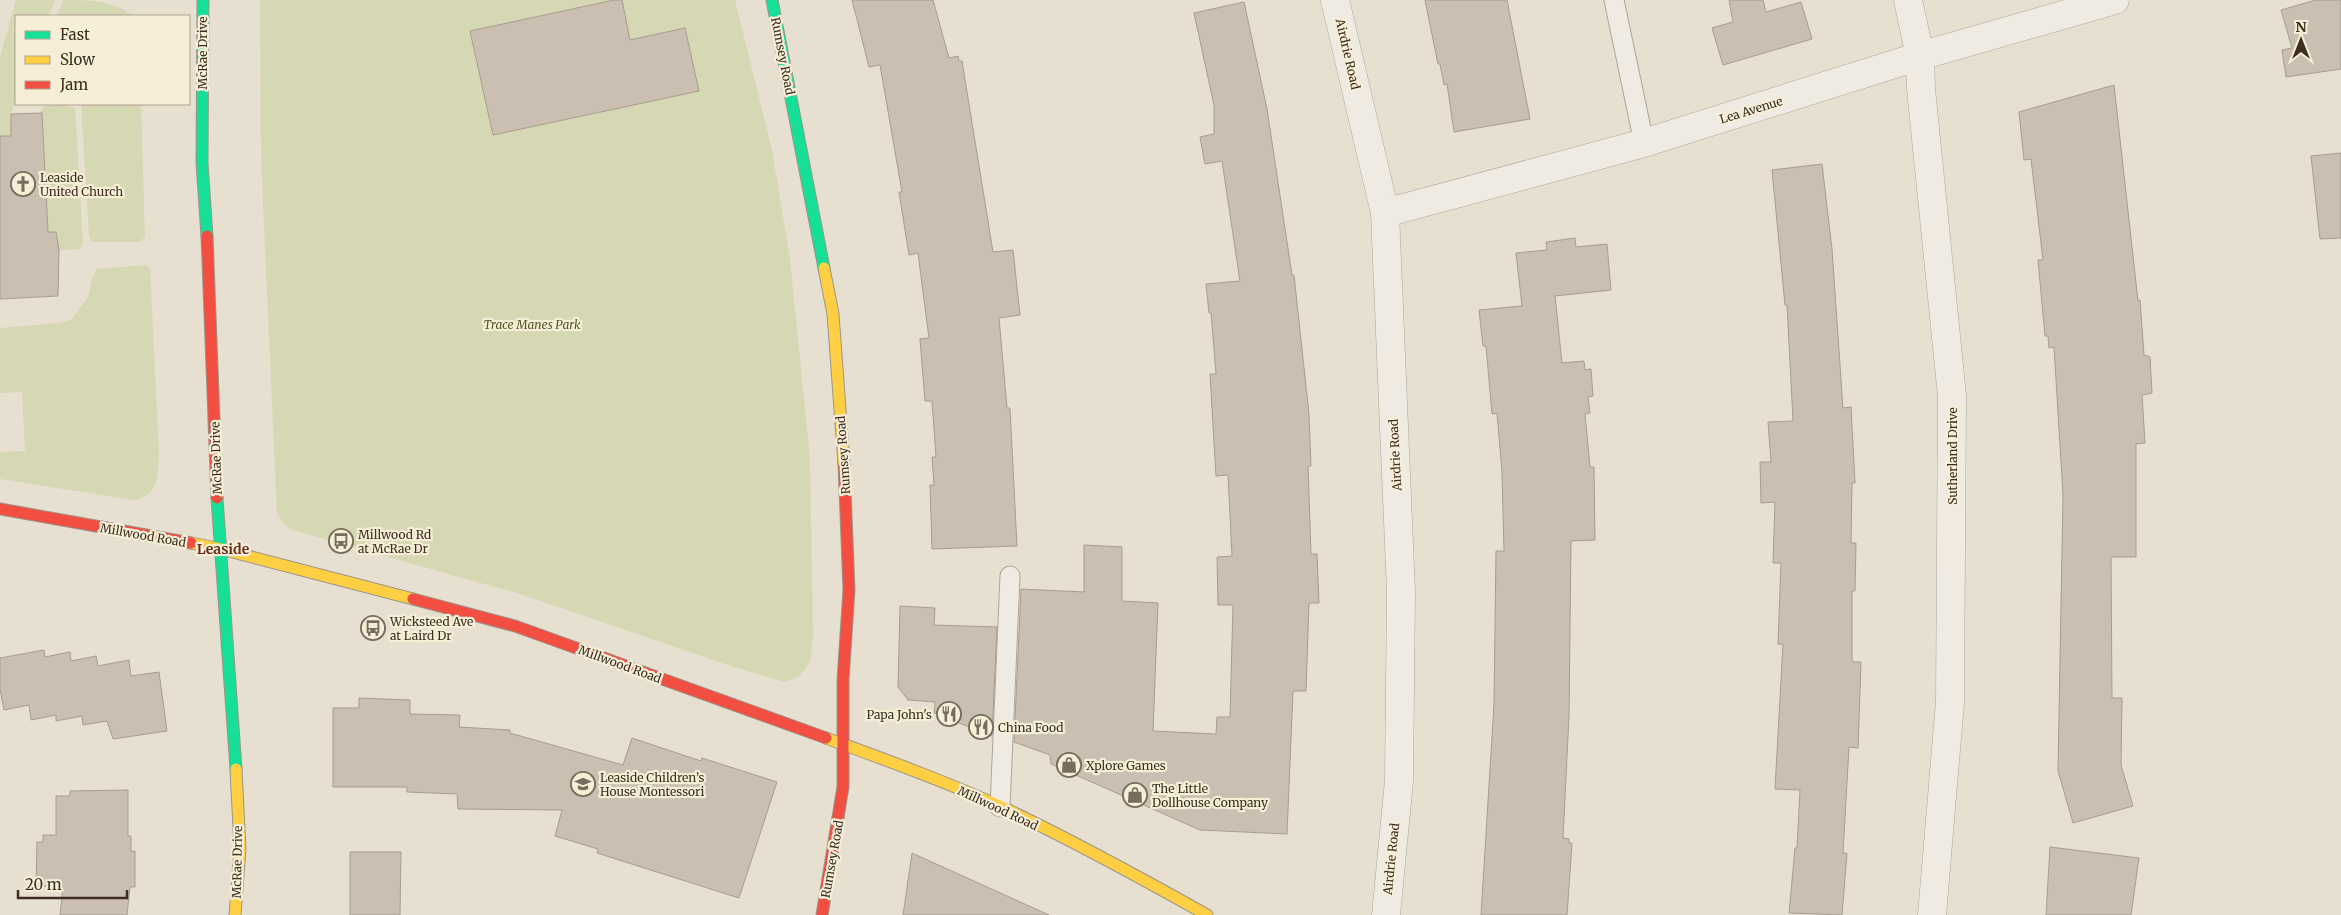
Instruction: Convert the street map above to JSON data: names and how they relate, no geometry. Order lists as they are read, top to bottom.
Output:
{
  "streets": {
    "street": [
      "McRae Drive",
      "Airdrie Road",
      "Rumsey Road",
      "Lea Avenue",
      "Sutherland Drive",
      "Millwood Road"
    ]
  },
  "crossings": [
    ["McRae Drive", "Millwood Road"],
    ["Airdrie Road", "Lea Avenue"],
    ["Rumsey Road", "Millwood Road"],
    ["Lea Avenue", "Sutherland Drive"]
  ],
  "districts": ["Leaside"],
  "parks": ["Trace Manes Park"],
  "places": {
    "church": ["Leaside United Church"],
    "bus stop": ["Millwood Rd at McRae Dr", "Wicksteed Ave at Laird Dr"],
    "restaurant": ["Papa John's", "China Food"],
    "shop": ["Xplore Games", "The Little Dollhouse Company"],
    "school or university": ["Leaside Children’s House Montessori"]
  },
  "legend": ["Fast", "Slow", "Jam"],
  "scale_bar": "20 m",
  "north": "top"
}
